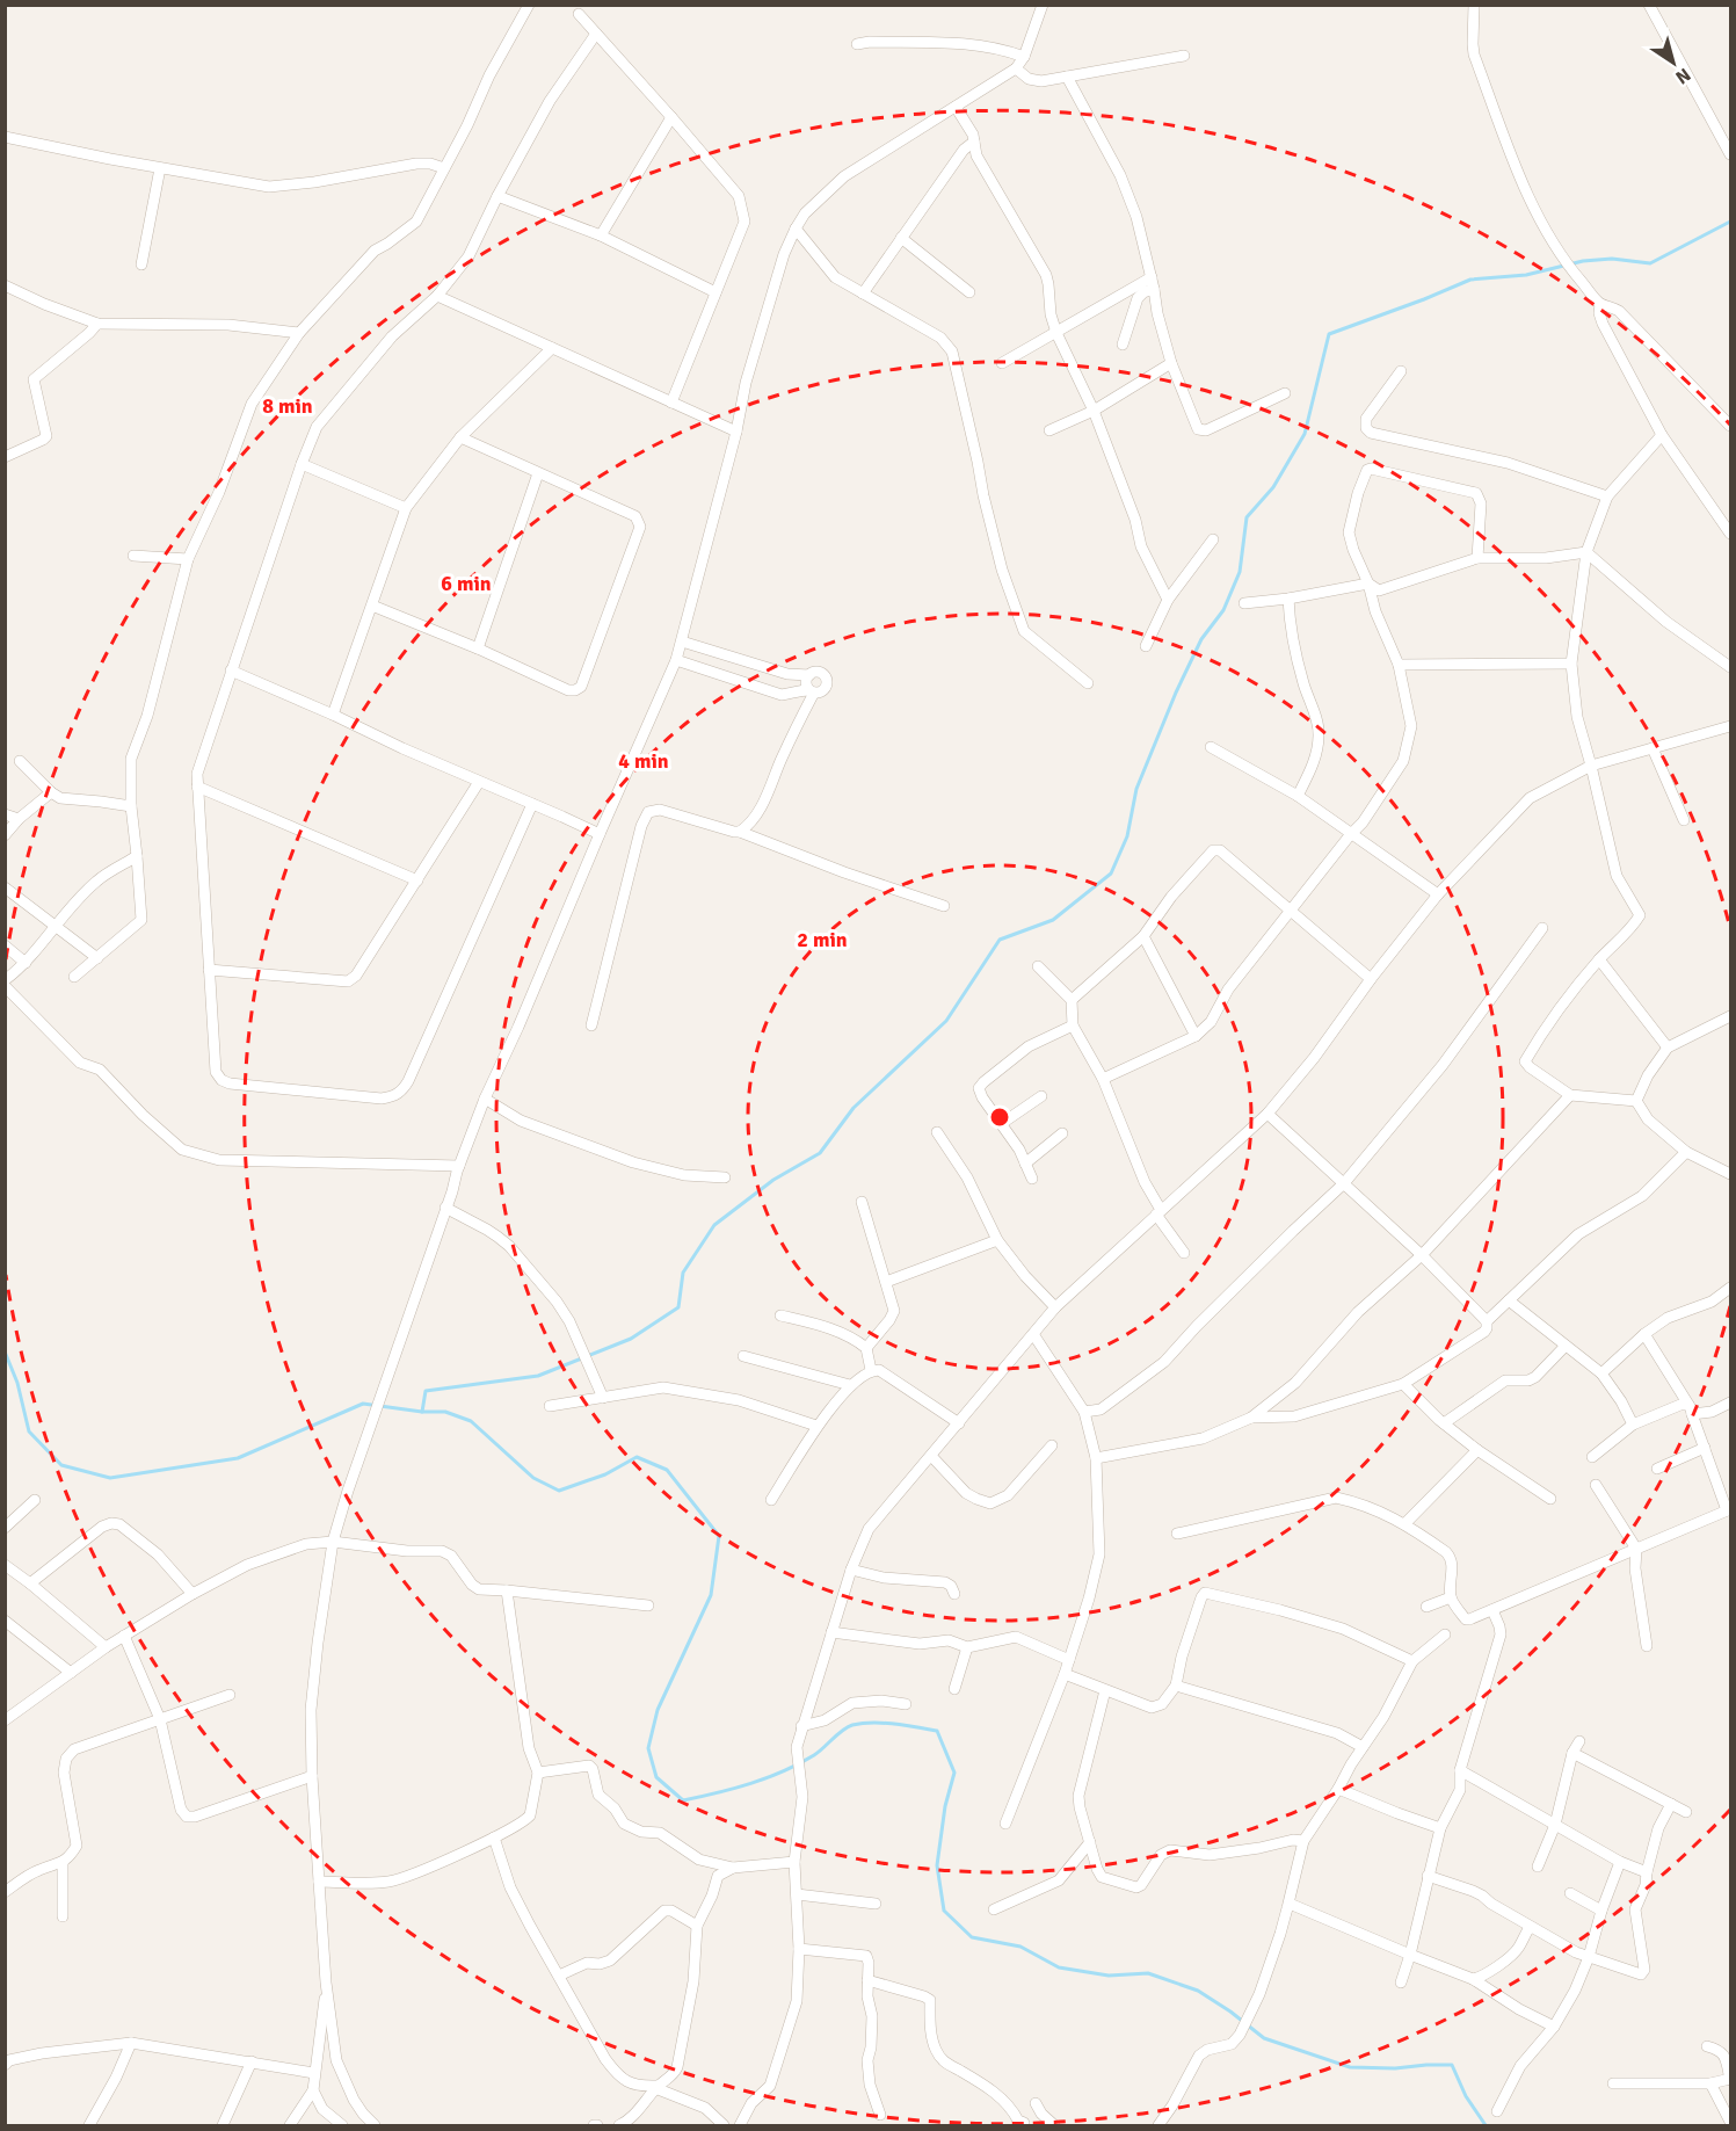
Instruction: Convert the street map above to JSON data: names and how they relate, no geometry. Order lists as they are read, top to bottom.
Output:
{
  "north": "bottom right",
  "rings": [
    "8 min",
    "6 min",
    "4 min",
    "2 min"
  ]
}
